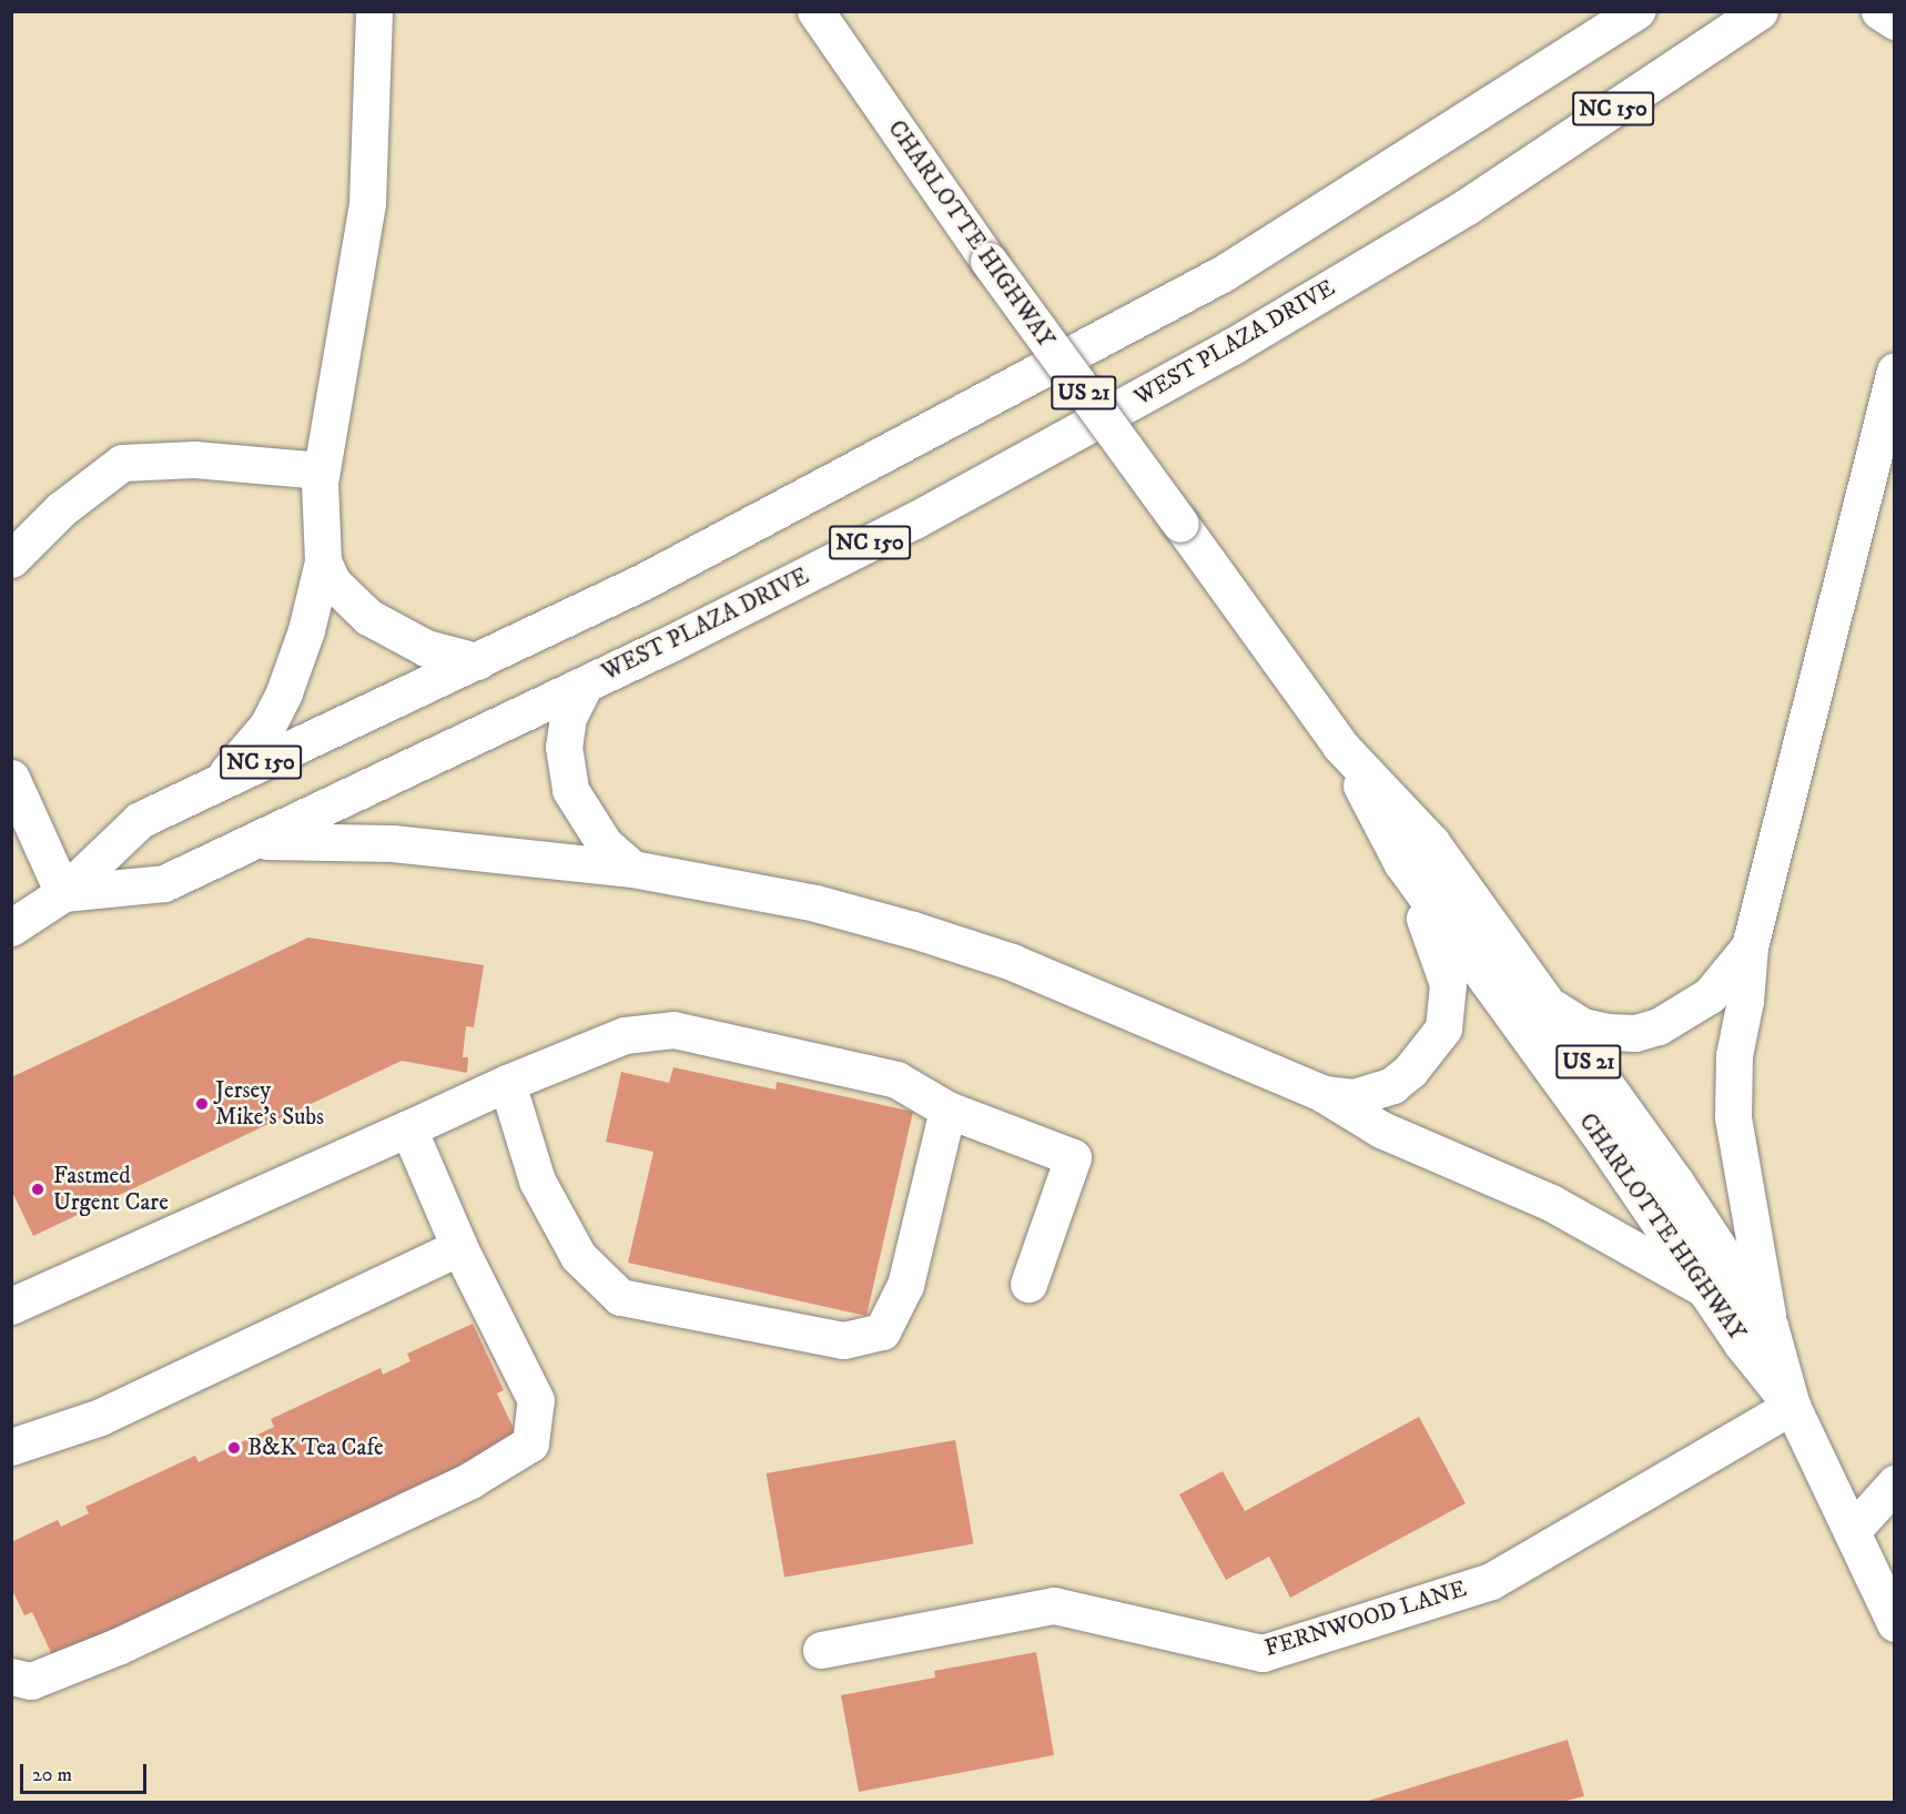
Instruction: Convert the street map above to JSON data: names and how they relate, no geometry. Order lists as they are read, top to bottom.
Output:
{
  "streets": {
    "main road": [
      "NC 150",
      "CHARLOTTE HIGHWAY",
      "WEST PLAZA DRIVE",
      "US 21",
      "FERNWOOD LANE"
    ]
  },
  "crossings": [
    ["CHARLOTTE HIGHWAY", "FERNWOOD LANE"]
  ],
  "places": ["Jersey Mike's Subs", "Fastmed Urgent Care", "B&K Tea Cafe"],
  "scale_bar": "20 m"
}
